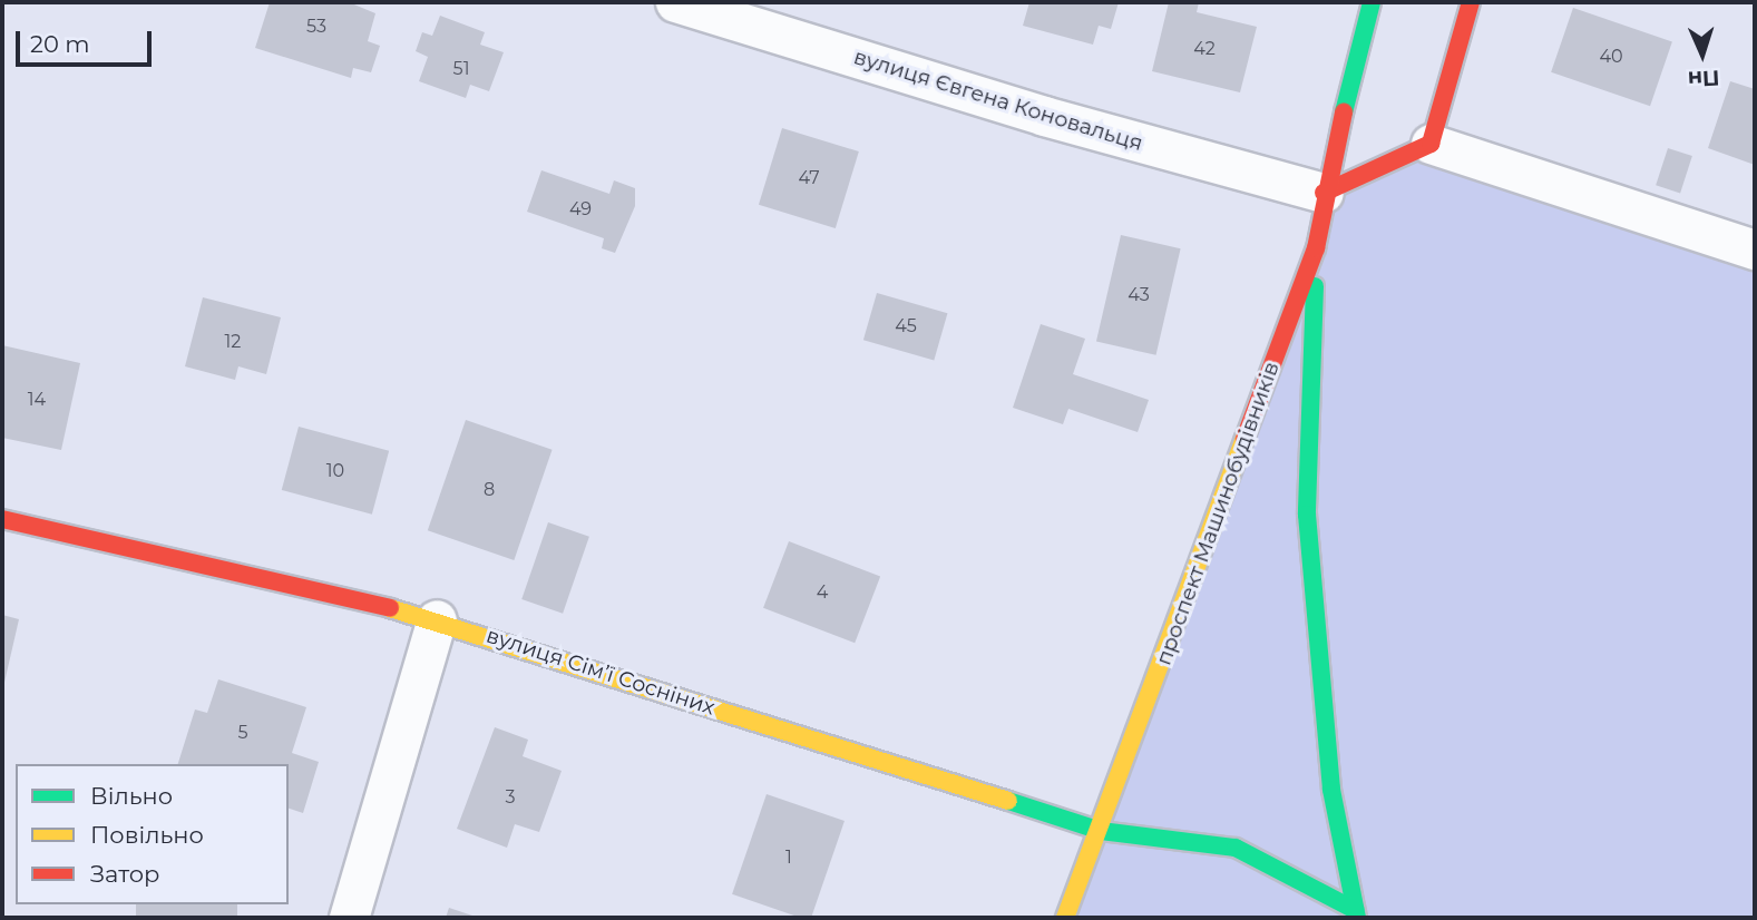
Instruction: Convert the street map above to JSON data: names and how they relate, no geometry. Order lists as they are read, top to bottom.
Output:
{
  "streets": {
    "street": ["вулиця Євгена Коновальця", "проспект Машинобудівників", "вулиця Сім’ї Сосніних"]
  },
  "crossings": [
    ["вулиця Євгена Коновальця", "проспект Машинобудівників"],
    ["проспект Машинобудівників", "вулиця Сім’ї Сосніних"]
  ],
  "house_numbers": [
    "53",
    "42",
    "40",
    "51",
    "47",
    "49",
    "43",
    "45",
    "12",
    "14",
    "10",
    "8",
    "4",
    "5",
    "3",
    "1"
  ],
  "legend": ["Вільно", "Повільно", "Затор"],
  "scale_bar": "20 m",
  "north": "bottom"
}
